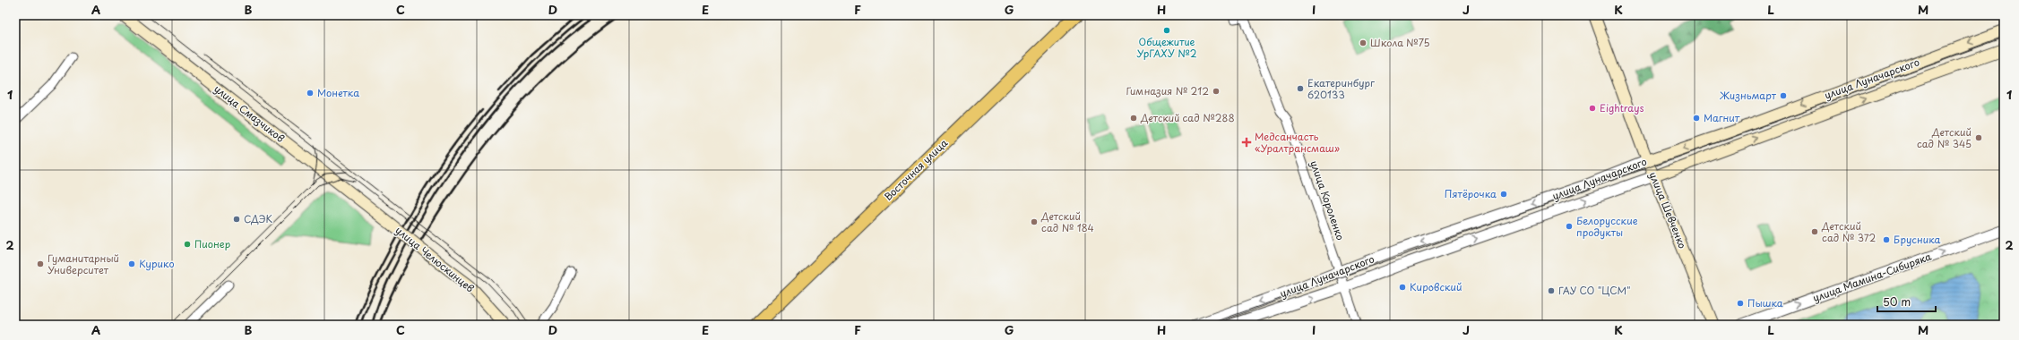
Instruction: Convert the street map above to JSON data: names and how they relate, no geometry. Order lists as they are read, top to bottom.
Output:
{
  "streets": {
    "main road": [
      "улица Луначарского",
      "улица Смазчиков",
      "Восточная улица",
      "улица Шевченко",
      "улица Челюскинцев"
    ],
    "street": ["улица Короленко", "улица Мамина-Сибиряка"]
  },
  "crossings": [
    ["улица Луначарского", "улица Короленко"],
    ["улица Луначарского", "улица Шевченко"],
    ["улица Смазчиков", "улица Челюскинцев"]
  ],
  "one_way": ["улица Мамина-Сибиряка"],
  "places": {
    "other": [
      "Общежитие УрГАХУ №2",
      "Школа №75",
      "Екатеринбург 620133",
      "Гимназия № 212",
      "Монетка",
      "Жизньмарт",
      "Eightrays",
      "Детский сад №288",
      "Магнит",
      "Детский сад № 345",
      "Пятёрочка",
      "СДЭК",
      "Детский сад № 184",
      "Белорусские продукты",
      "Детский сад № 372",
      "Брусника",
      "Пионер",
      "Гуманитарный Университет",
      "Курико",
      "Кировский",
      "ГАУ СО \"ЦСМ\"",
      "Пышка"
    ],
    "health": ["Медсанчасть «Уралтрансмаш»"]
  },
  "scale_bar": "50 m",
  "grid": {
    "columns": [
      "A",
      "B",
      "C",
      "D",
      "E",
      "F",
      "G",
      "H",
      "I",
      "J",
      "K",
      "L",
      "M"
    ],
    "rows": ["1", "2"]
  }
}
